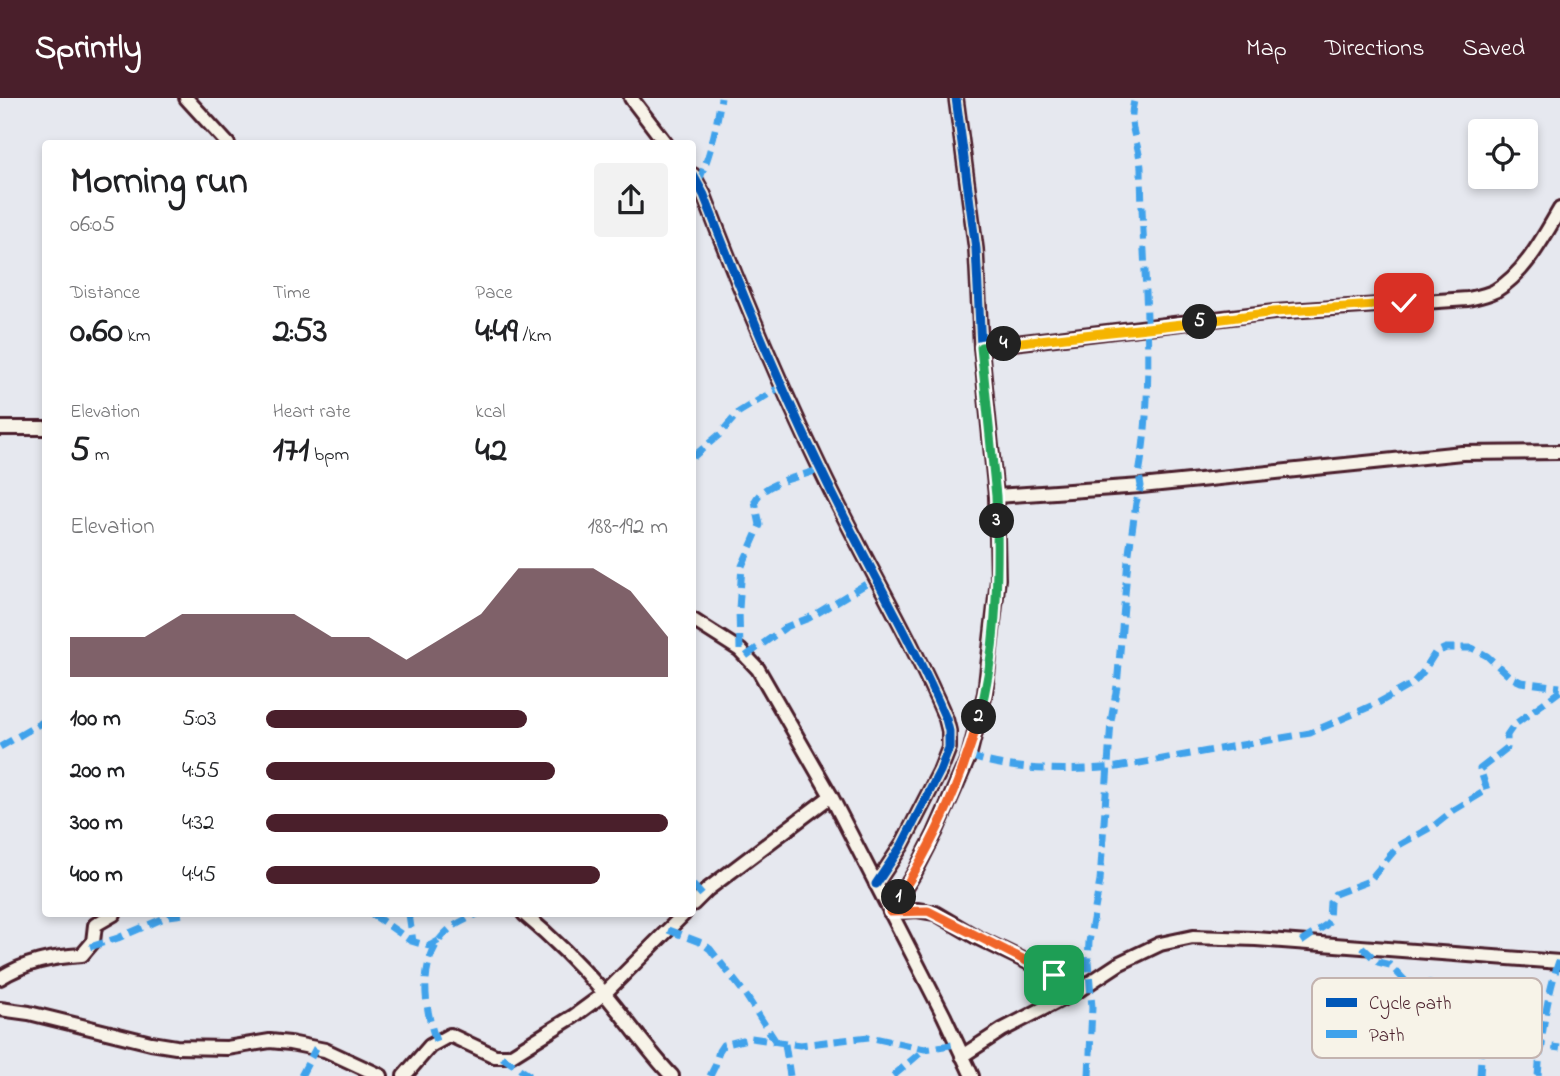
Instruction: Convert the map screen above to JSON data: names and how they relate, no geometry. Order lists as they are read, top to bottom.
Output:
{
  "legend": ["Cycle path", "Path"],
  "page": {
    "header": "Sprintly",
    "nav": ["Map", "Directions", "Saved"],
    "heading": ["Morning run", "06:05"],
    "stats": [
      ["Distance", "0.60 km"],
      ["Time", "2:53"],
      ["Pace", "4:49 /km"],
      ["Elevation", "5 m"],
      ["Heart rate", "171 bpm"],
      ["kcal", "42"]
    ],
    "pins": [
      "5",
      "4",
      "3",
      "2",
      "1"
    ],
    "chart": ["Elevation", "188–192 m"],
    "list": [
      {
        "name": "100 m",
        "note": "5:03"
      },
      {
        "name": "200 m",
        "note": "4:55"
      },
      {
        "name": "300 m",
        "note": "4:32"
      },
      {
        "name": "400 m",
        "note": "4:45"
      }
    ]
  }
}
